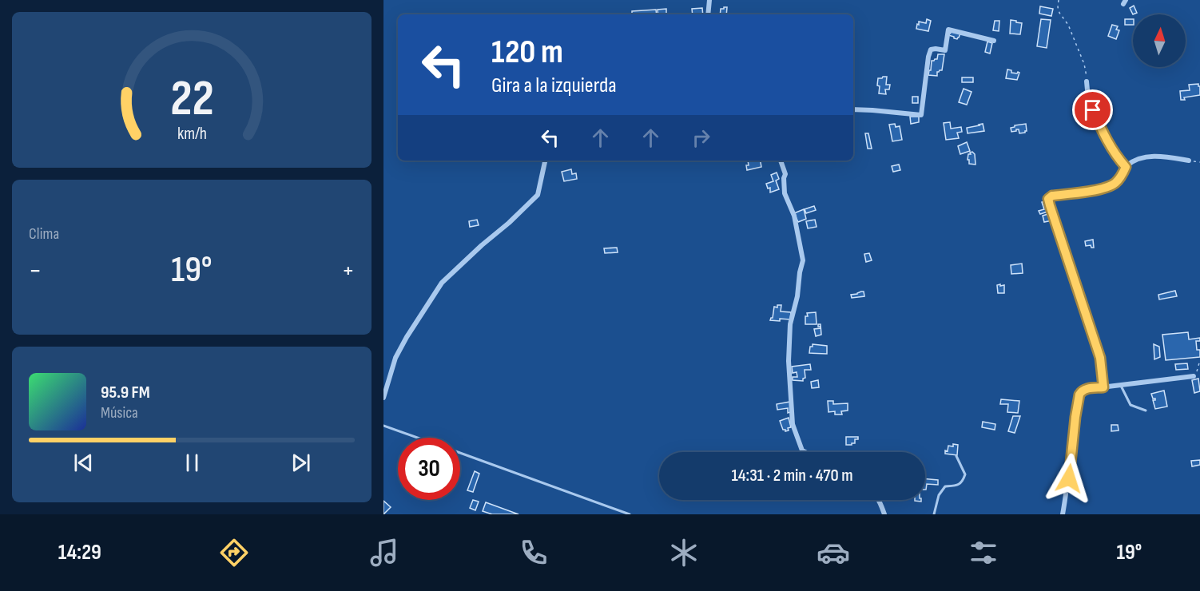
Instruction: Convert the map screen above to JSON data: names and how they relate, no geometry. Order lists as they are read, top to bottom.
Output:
{
  "north": "top",
  "page": {
    "turn": ["120 m", "Gira a la izquierda"],
    "tile": "Clima",
    "heat": ["−", "19°", "+"],
    "song": ["95.9 FM", "Música"],
    "limit": "30",
    "trip": "14:31 · 2 min · 470 m",
    "tabs": ["14:29", "19°"],
    "gauge": ["22", "km/h"]
  }
}
